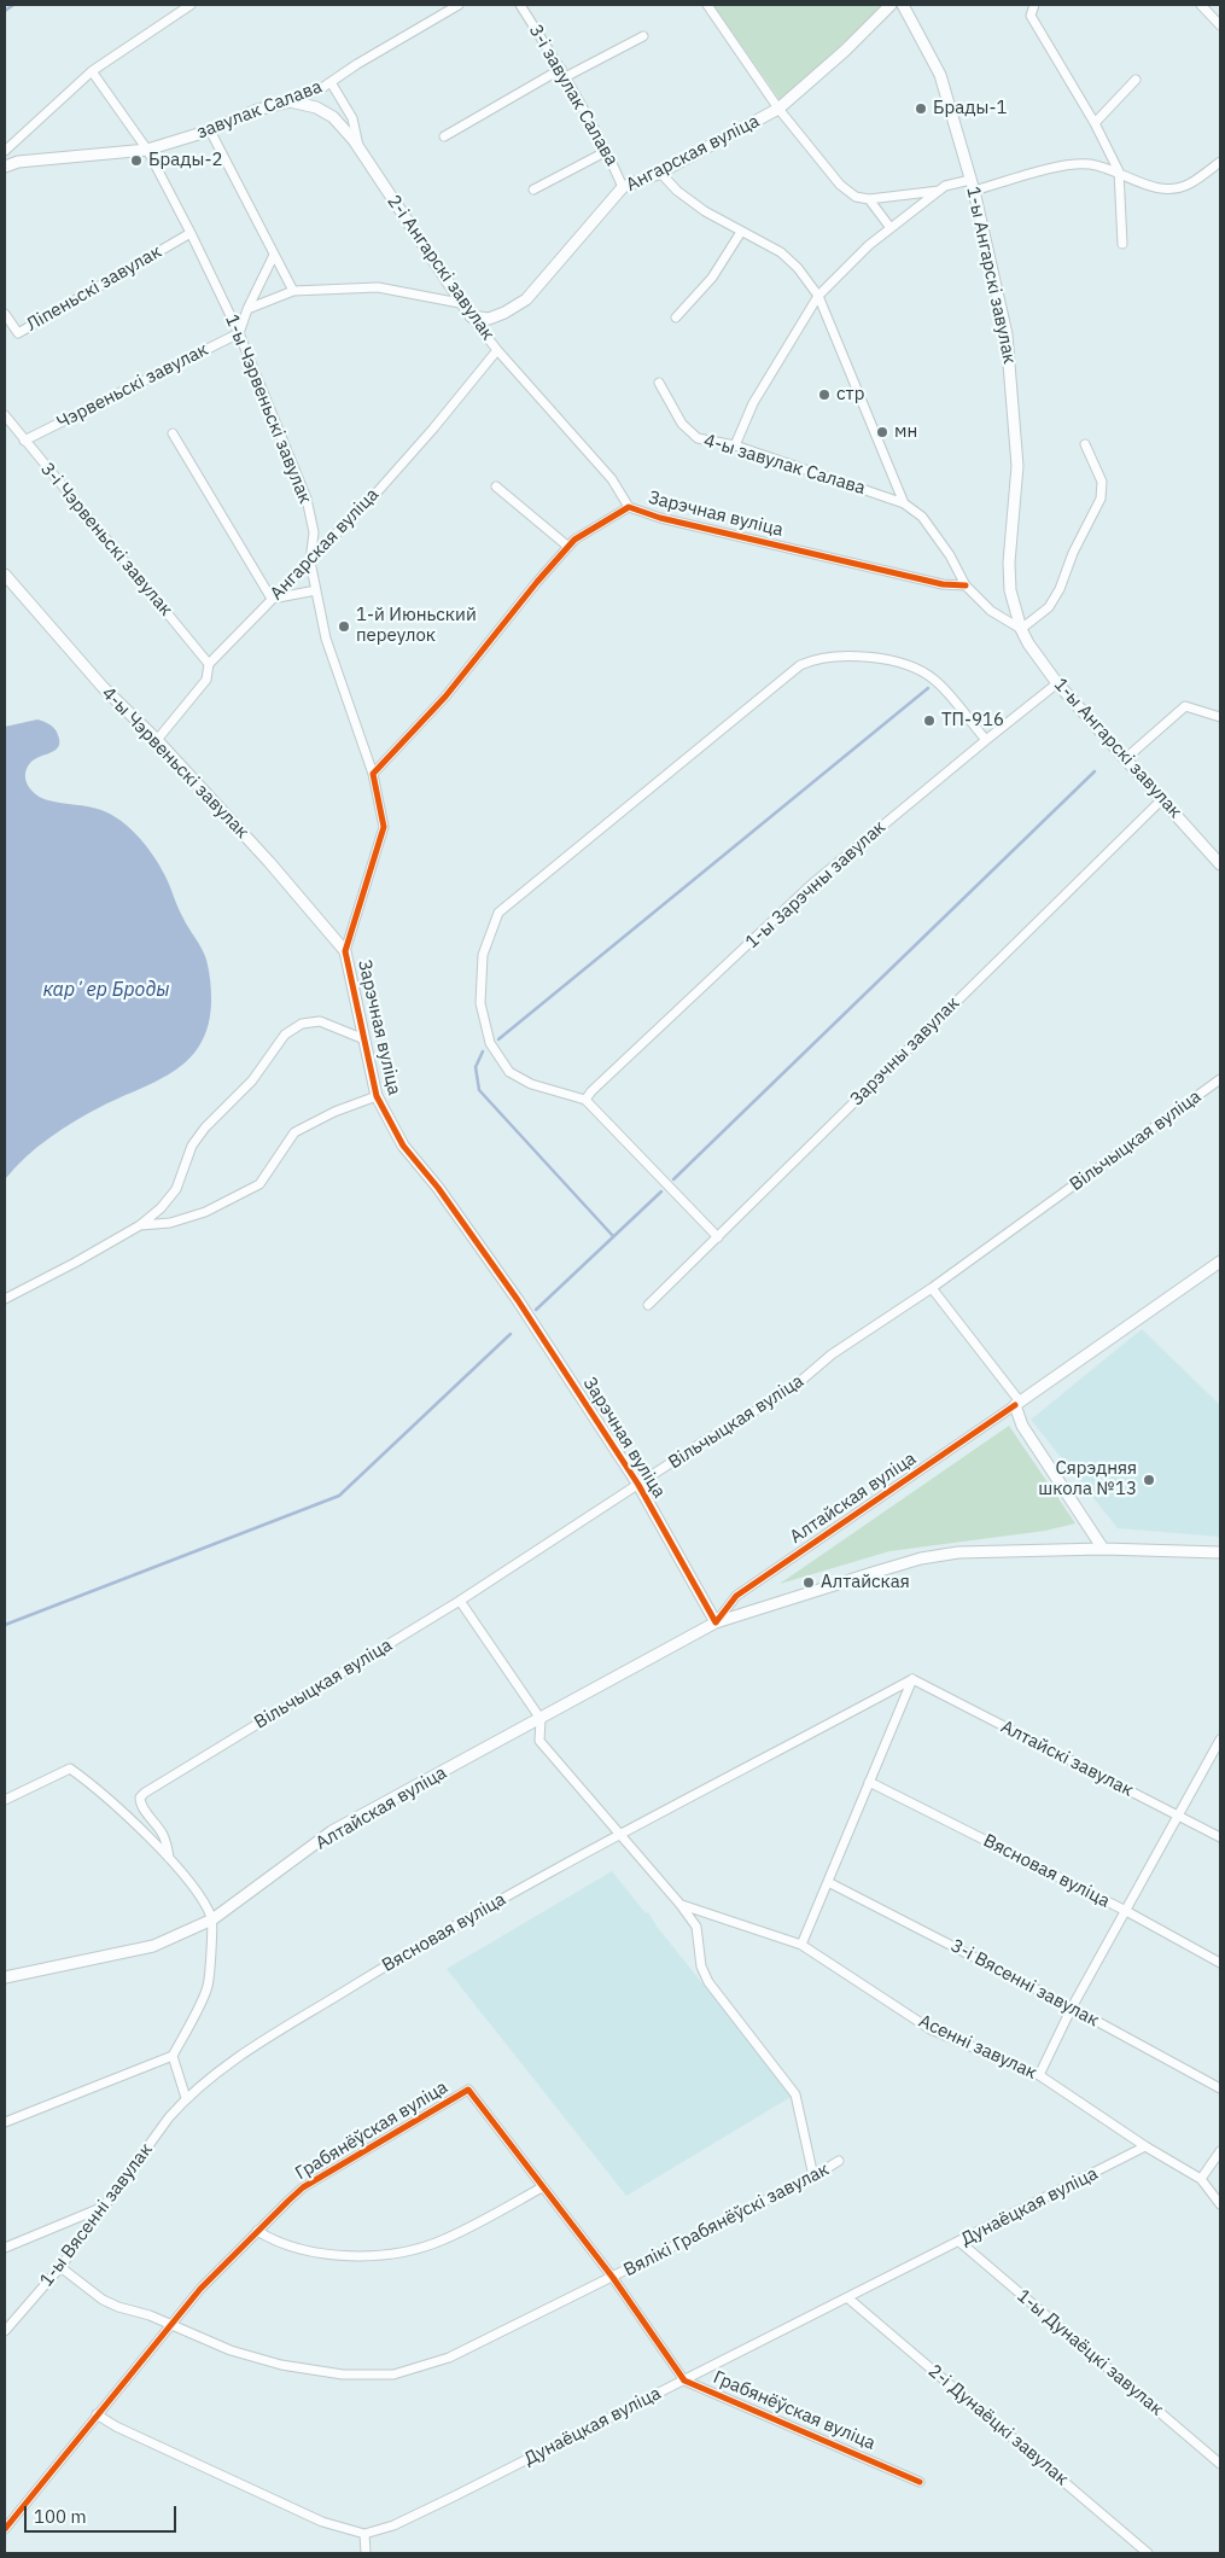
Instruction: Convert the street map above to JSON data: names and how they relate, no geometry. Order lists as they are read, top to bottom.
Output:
{
  "streets": {
    "street": [
      "3-і завулак Салава",
      "завулак Салава",
      "Ангарская вуліца",
      "2-і Ангарскі завулак",
      "1-ы Ангарскі завулак",
      "Ліпеньскі завулак",
      "Чэрвеньскі завулак",
      "1-ы Чэрвеньскі завулак",
      "4-ы завулак Салава",
      "Зарэчная вуліца",
      "3-і Чэрвеньскі завулак",
      "4-ы Чэрвеньскі завулак",
      "1-ы Зарэчны завулак",
      "Зарэчны завулак",
      "Вільчыцкая вуліца",
      "Алтайская вуліца",
      "Алтайскі завулак",
      "Вясновая вуліца",
      "3-і Вясенні завулак",
      "Асенні завулак",
      "Грабянёўская вуліца",
      "Дунаёцкая вуліца",
      "1-ы Вясенні завулак",
      "Вялікі Грабянёўскі завулак",
      "1-ы Дунаёцкі завулак",
      "2-і Дунаёцкі завулак"
    ]
  },
  "crossings": [
    ["3-і завулак Салава", "Ангарская вуліца"],
    ["завулак Салава", "2-і Ангарскі завулак"],
    ["завулак Салава", "1-ы Чэрвеньскі завулак"],
    ["Ангарская вуліца", "2-і Ангарскі завулак"],
    ["Ангарская вуліца", "1-ы Ангарскі завулак"],
    ["Ангарская вуліца", "1-ы Чэрвеньскі завулак"],
    ["Ангарская вуліца", "3-і Чэрвеньскі завулак"],
    ["Ангарская вуліца", "4-ы Чэрвеньскі завулак"],
    ["2-і Ангарскі завулак", "Зарэчная вуліца"],
    ["1-ы Ангарскі завулак", "4-ы завулак Салава"],
    ["1-ы Ангарскі завулак", "Зарэчная вуліца"],
    ["1-ы Ангарскі завулак", "1-ы Зарэчны завулак"],
    ["1-ы Ангарскі завулак", "Зарэчны завулак"],
    ["Ліпеньскі завулак", "1-ы Чэрвеньскі завулак"],
    ["Чэрвеньскі завулак", "1-ы Чэрвеньскі завулак"],
    ["Чэрвеньскі завулак", "3-і Чэрвеньскі завулак"],
    ["1-ы Чэрвеньскі завулак", "Зарэчная вуліца"],
    ["Зарэчная вуліца", "4-ы Чэрвеньскі завулак"],
    ["Зарэчная вуліца", "Вільчыцкая вуліца"],
    ["Зарэчная вуліца", "Алтайская вуліца"],
    ["Алтайскі завулак", "Вясновая вуліца"],
    ["Вясновая вуліца", "1-ы Вясенні завулак"],
    ["Асенні завулак", "Дунаёцкая вуліца"],
    ["Грабянёўская вуліца", "Дунаёцкая вуліца"],
    ["Грабянёўская вуліца", "Вялікі Грабянёўскі завулак"],
    ["Дунаёцкая вуліца", "1-ы Дунаёцкі завулак"],
    ["Дунаёцкая вуліца", "2-і Дунаёцкі завулак"],
    ["1-ы Вясенні завулак", "Вялікі Грабянёўскі завулак"]
  ],
  "water": ["карʼер Броды"],
  "places": [
    "Брады-1",
    "Брады-2",
    "стр",
    "мн",
    "1-й Июньский переулок",
    "ТП-916",
    "Сярэдняя школа №13",
    "Алтайская"
  ],
  "scale_bar": "100 m"
}
